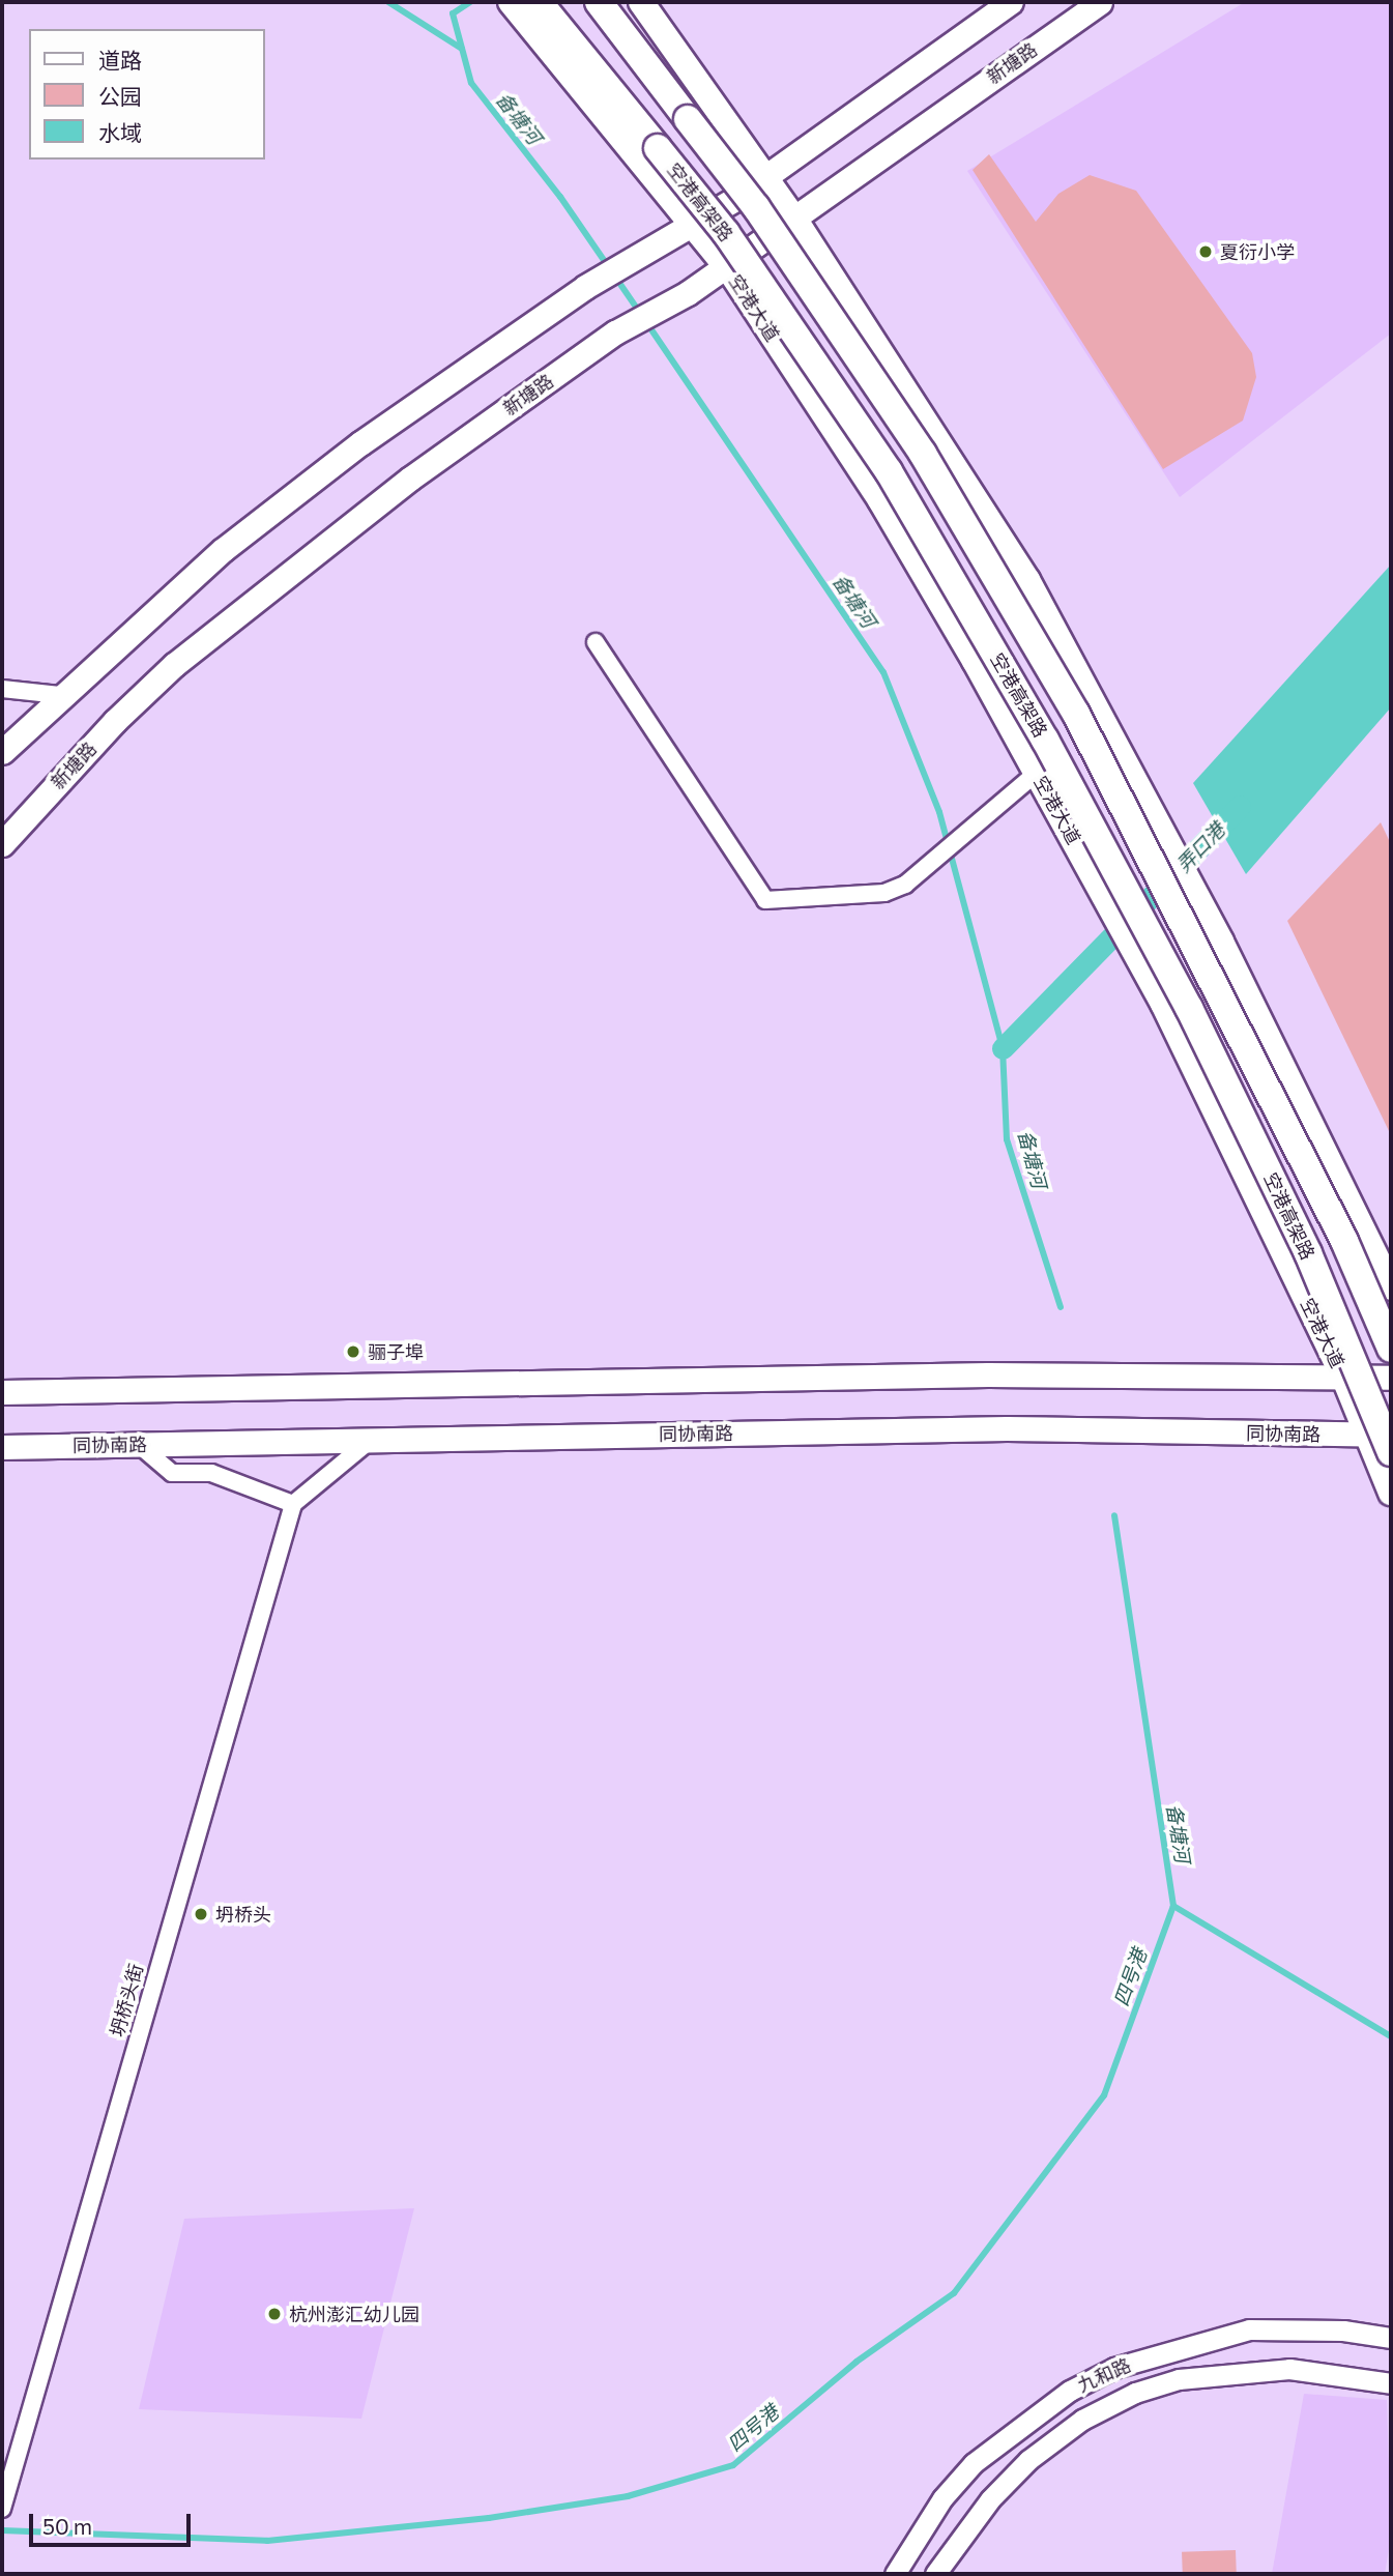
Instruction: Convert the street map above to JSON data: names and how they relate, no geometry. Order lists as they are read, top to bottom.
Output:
{
  "streets": {
    "highway": ["空港高架路"],
    "main road": ["新塘路", "空港大道", "同协南路"],
    "street": ["坍桥头街", "九和路"]
  },
  "crossings": [
    ["新塘路", "空港大道"],
    ["空港大道", "同协南路"]
  ],
  "water": ["备塘河", "弄口港", "四号港"],
  "places": [
    "夏衍小学",
    "骊子埠",
    "坍桥头",
    "杭州澎汇幼儿园"
  ],
  "legend": ["道路", "公园", "水域"],
  "scale_bar": "50 m"
}
